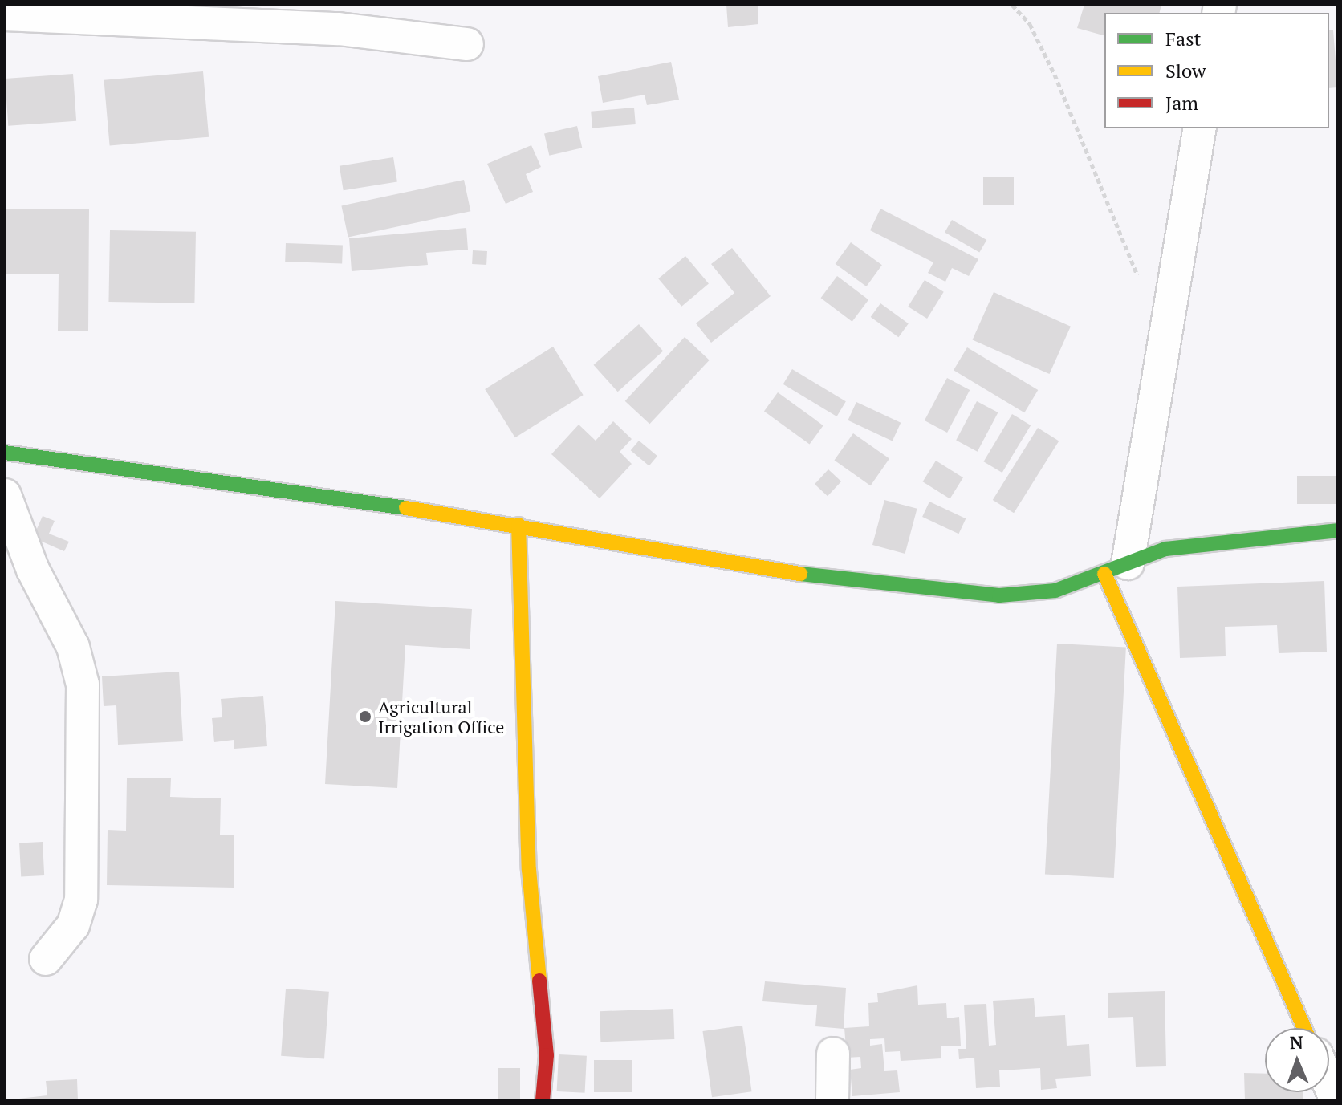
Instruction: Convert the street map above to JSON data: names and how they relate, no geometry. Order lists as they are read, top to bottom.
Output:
{
  "places": ["Agricultural Irrigation Office"],
  "legend": ["Fast", "Slow", "Jam"],
  "north": "top"
}
